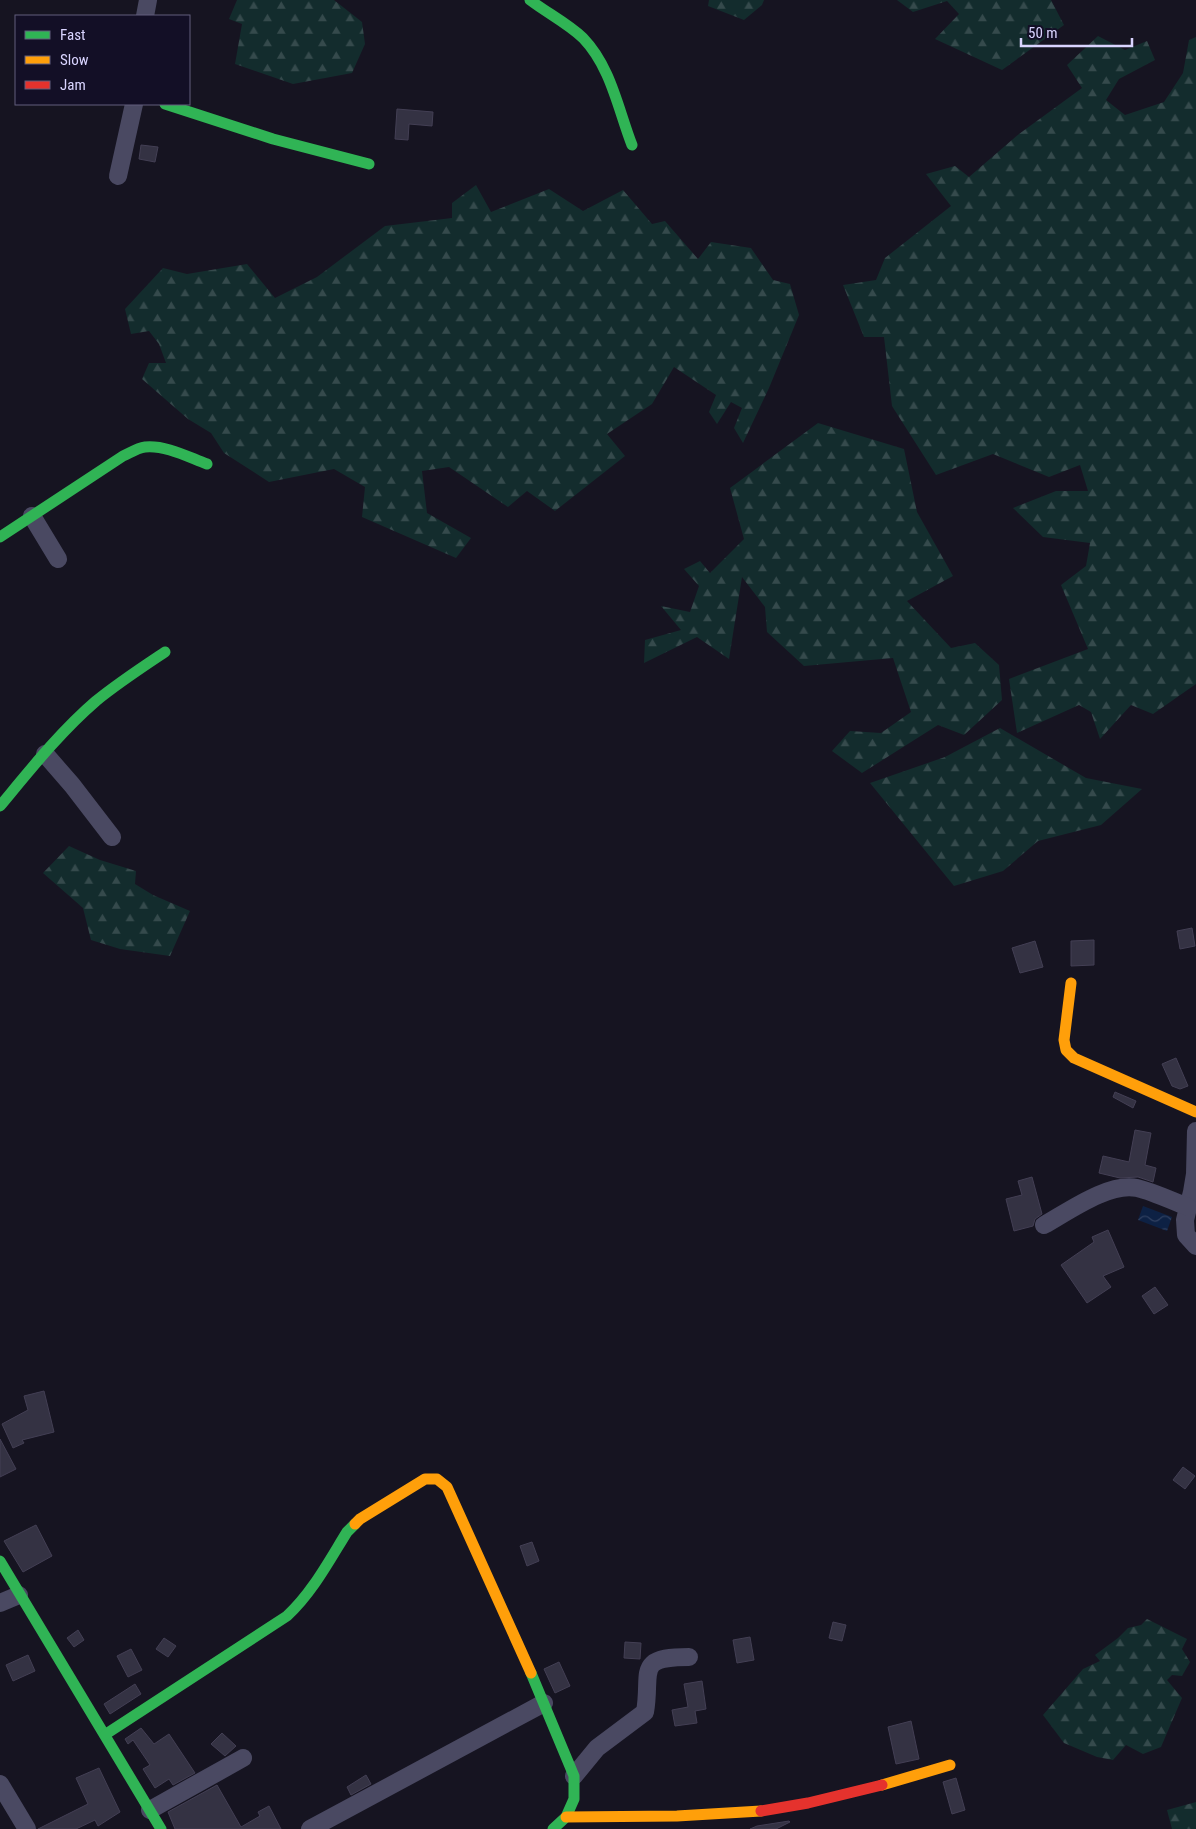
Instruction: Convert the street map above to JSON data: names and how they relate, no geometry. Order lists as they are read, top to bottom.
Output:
{
  "legend": ["Fast", "Slow", "Jam"],
  "scale_bar": "50 m"
}
